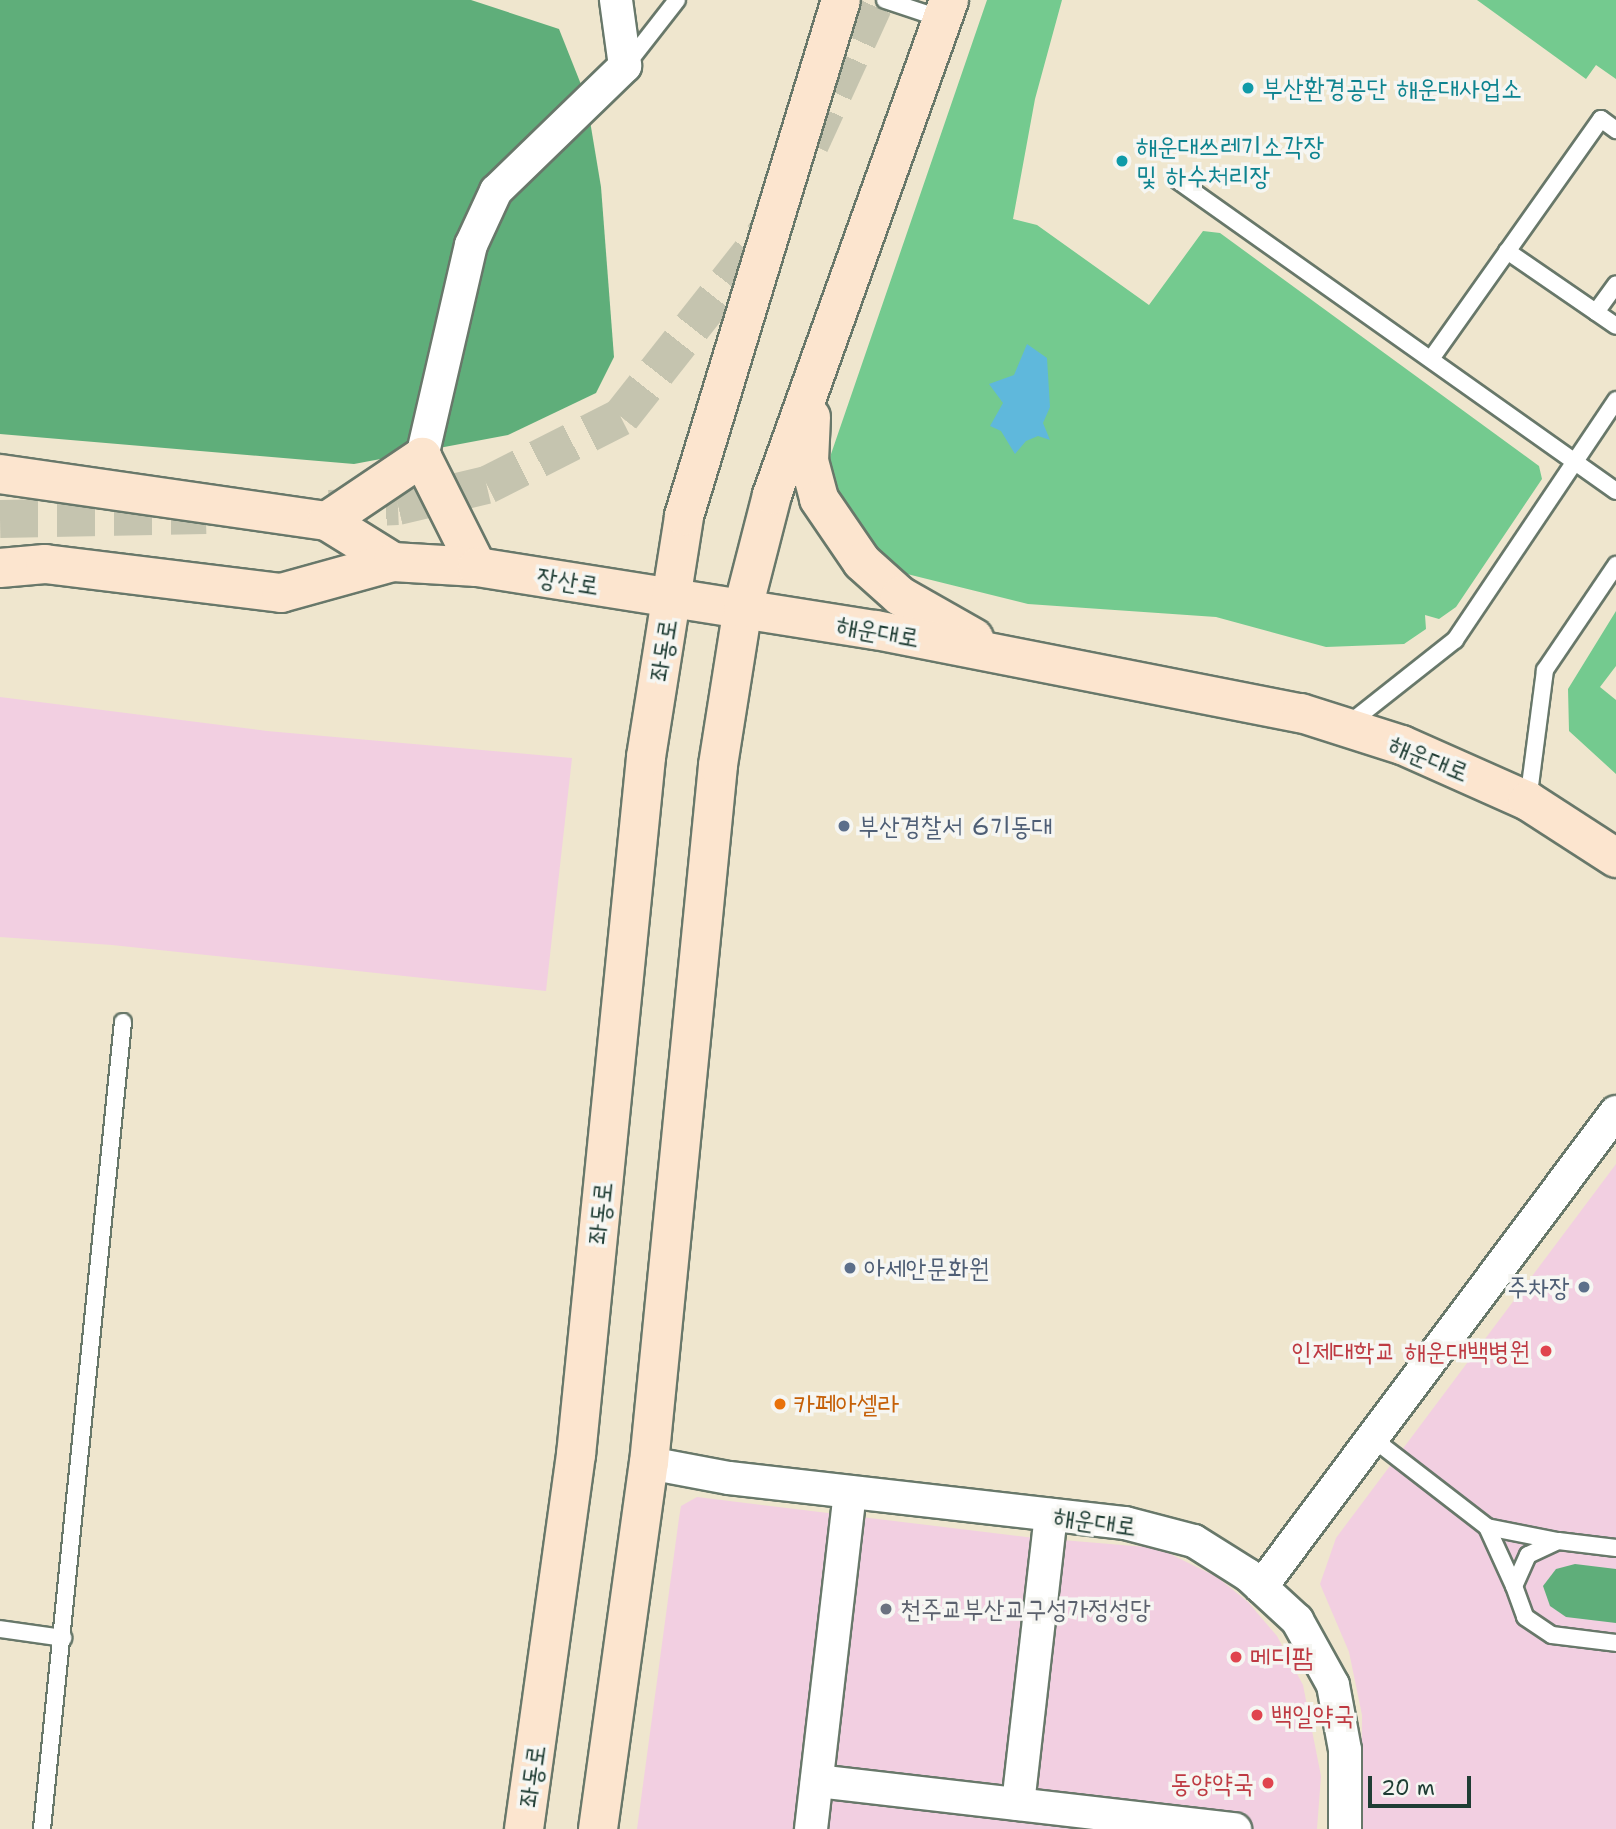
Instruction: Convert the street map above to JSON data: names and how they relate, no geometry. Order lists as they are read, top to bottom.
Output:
{
  "streets": {
    "main road": ["장산로", "해운대로", "좌동로"]
  },
  "crossings": [
    ["장산로", "해운대로"],
    ["장산로", "좌동로"]
  ],
  "places": [
    "부산환경공단 해운대사업소",
    "해운대쓰레기소각장 및 하수처리장",
    "부산경찰서 6기동대",
    "아세안문화원",
    "주차장",
    "인제대학교 해운대백병원",
    "카페아셀라",
    "천주교부산교구성가정성당",
    "메디팜",
    "백일약국",
    "동양약국"
  ],
  "scale_bar": "20 m"
}
